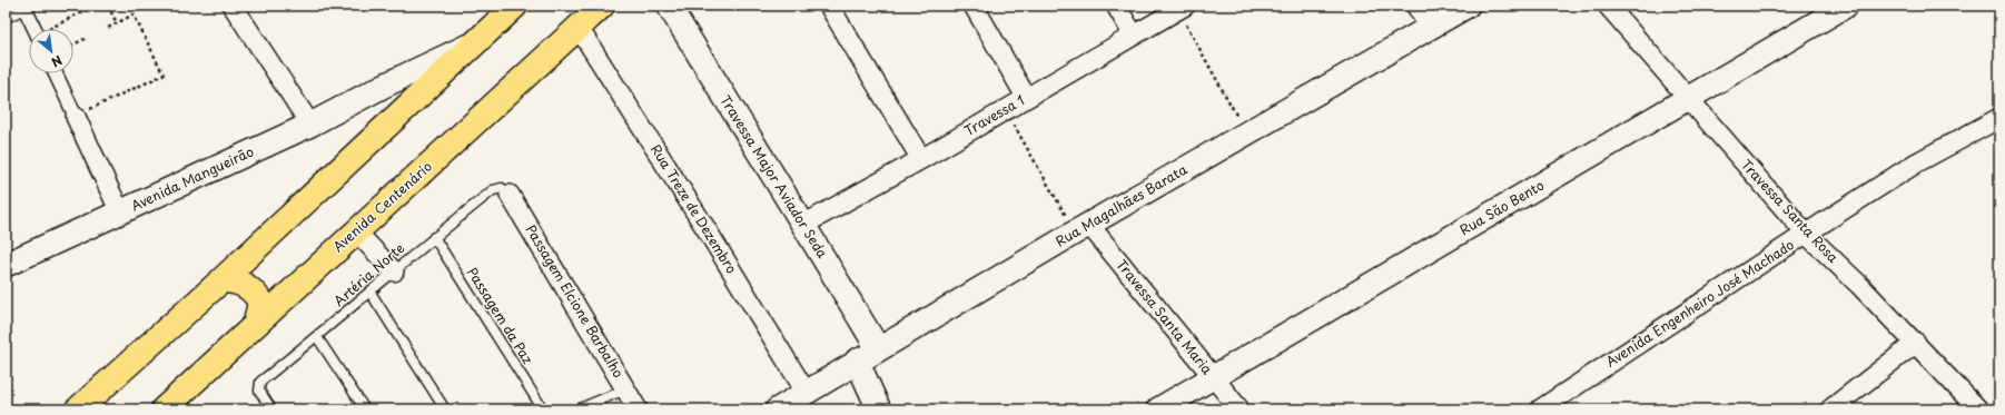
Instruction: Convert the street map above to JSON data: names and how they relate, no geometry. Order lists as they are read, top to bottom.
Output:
{
  "streets": {
    "main road": ["Avenida Centenário"],
    "street": [
      "Travessa 1",
      "Travessa Major Aviador Seda",
      "Avenida Mangueirão",
      "Rua Magalhães Barata",
      "Rua São Bento",
      "Rua Treze de Dezembro",
      "Travessa Santa Rosa",
      "Passagem Elcione Barbalho",
      "Avenida Engenheiro José Machado",
      "Travessa Santa Maria"
    ],
    "lane": ["Artéria Norte", "Passagem da Paz"]
  },
  "crossings": [
    ["Travessa 1", "Travessa Major Aviador Seda"],
    ["Travessa Major Aviador Seda", "Rua Magalhães Barata"],
    ["Rua Magalhães Barata", "Rua Treze de Dezembro"],
    ["Rua Magalhães Barata", "Travessa Santa Maria"],
    ["Avenida Centenário", "Rua Treze de Dezembro"],
    ["Rua São Bento", "Travessa Santa Rosa"],
    ["Rua São Bento", "Travessa Santa Maria"],
    ["Travessa Santa Rosa", "Avenida Engenheiro José Machado"],
    ["Artéria Norte", "Passagem Elcione Barbalho"],
    ["Artéria Norte", "Passagem da Paz"]
  ],
  "north": "bottom right"
}
